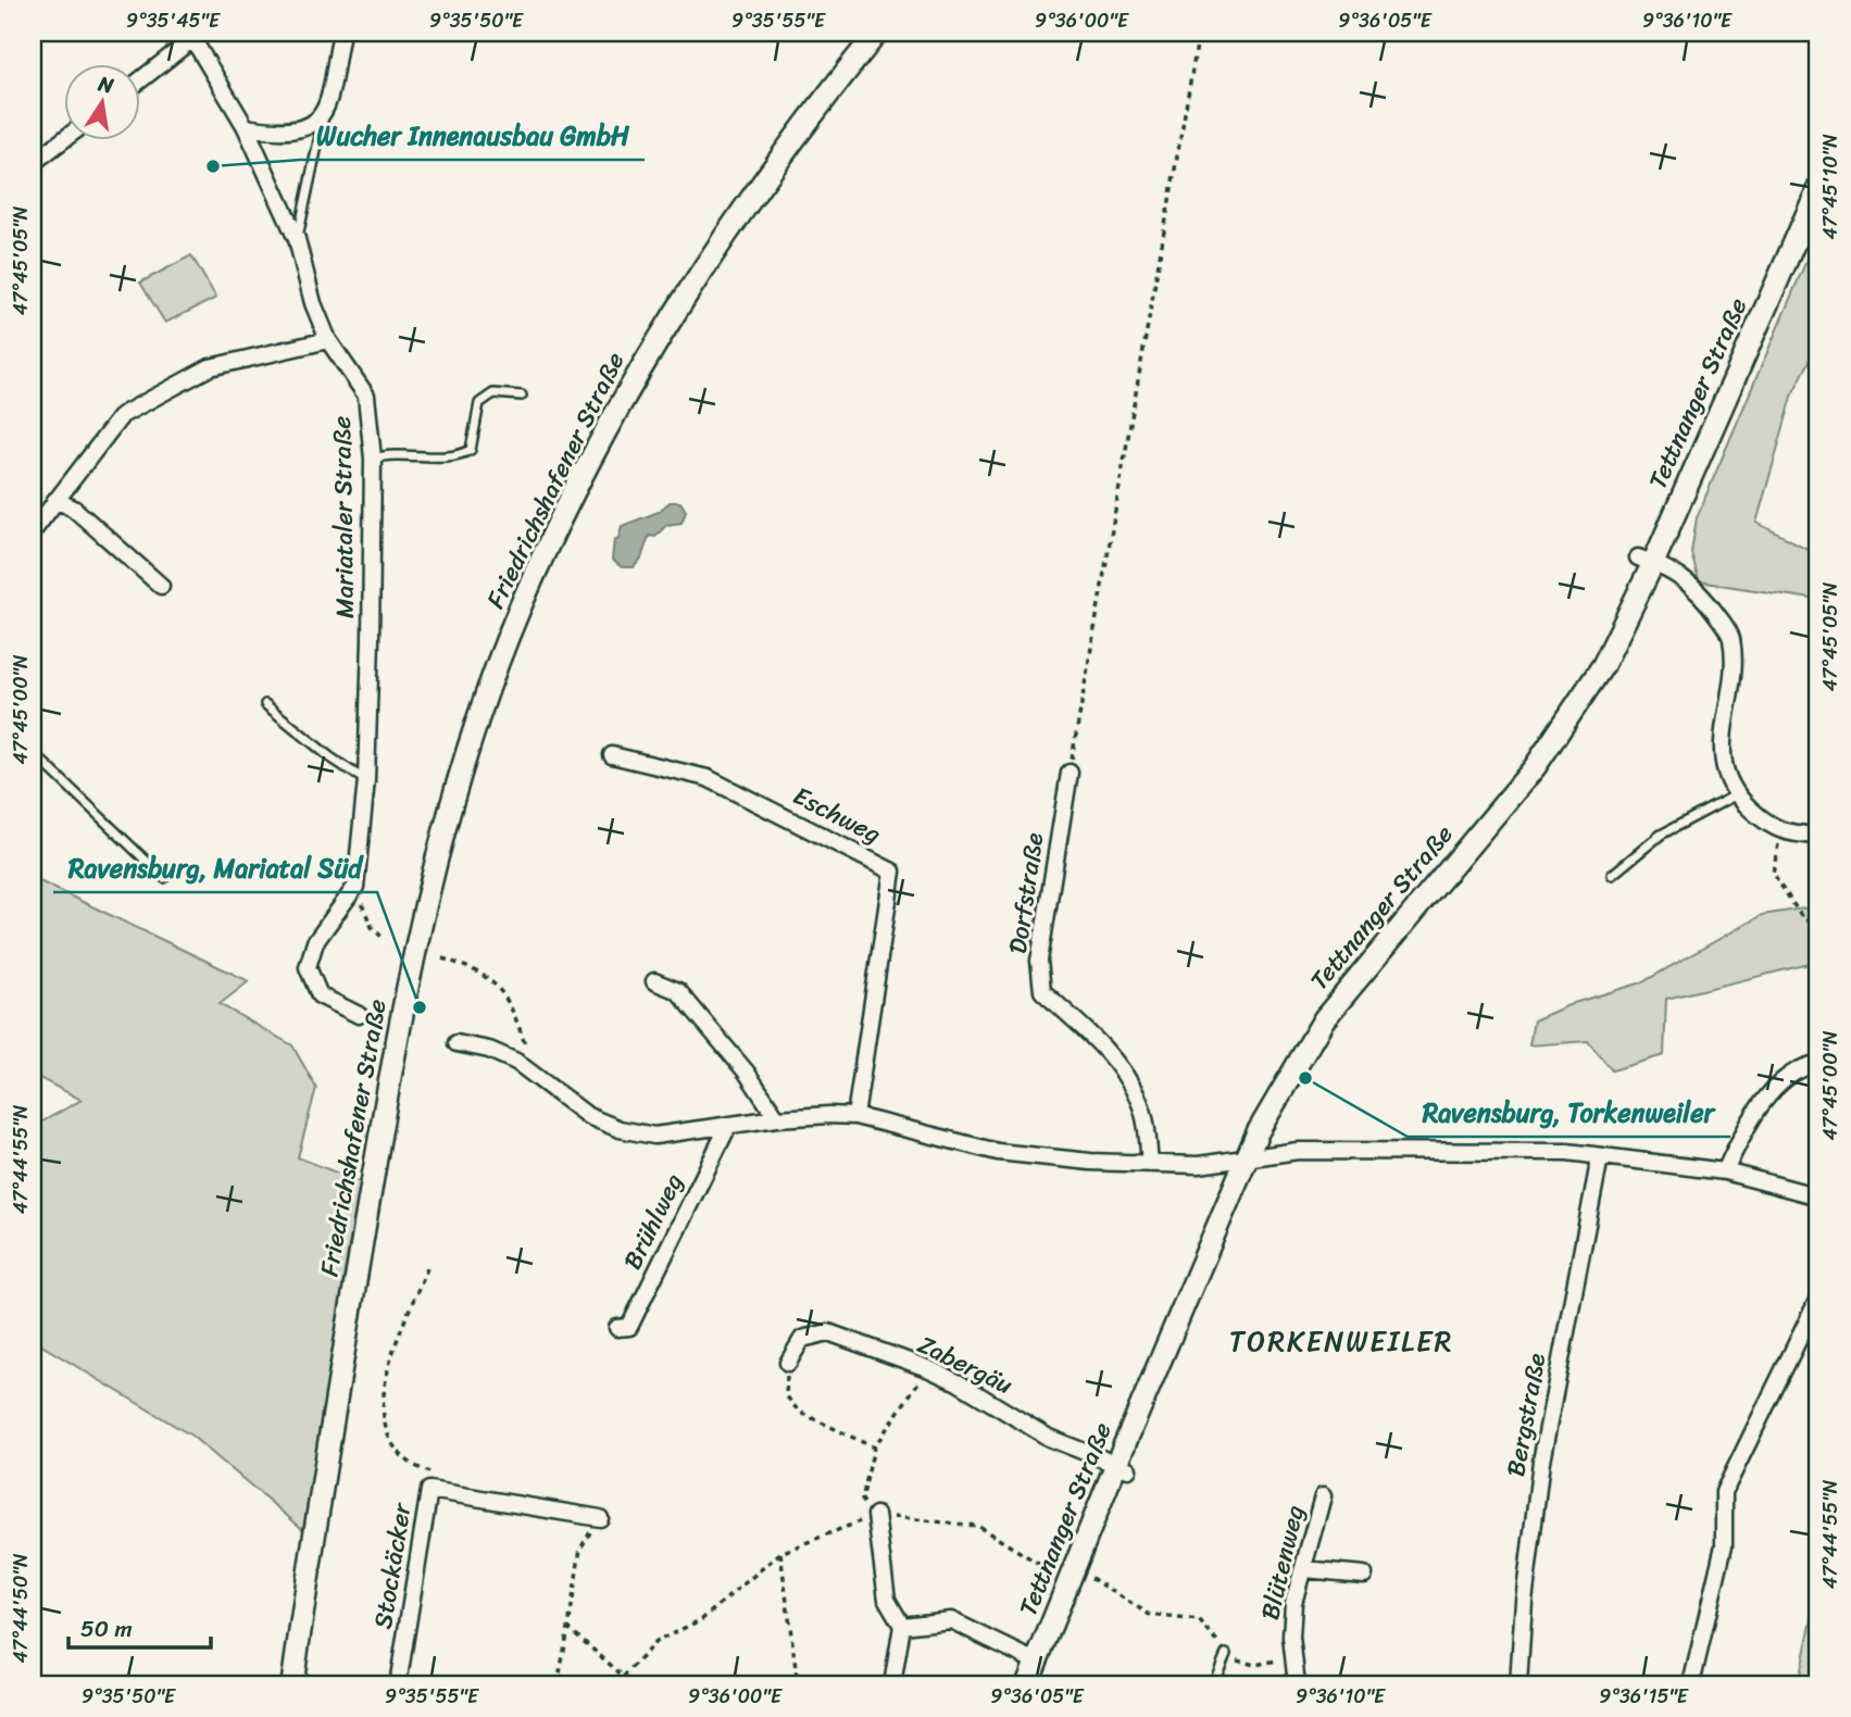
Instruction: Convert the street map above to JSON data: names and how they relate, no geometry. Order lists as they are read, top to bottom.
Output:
{
  "streets": {
    "main road": ["Tettnanger Straße", "Friedrichshafener Straße"],
    "street": [
      "Mariataler Straße",
      "Eschweg",
      "Dorfstraße",
      "Brühlweg",
      "Zabergäu",
      "Bergstraße",
      "Blütenweg",
      "Stockäcker"
    ]
  },
  "crossings": [
    ["Tettnanger Straße", "Zabergäu"]
  ],
  "districts": ["TORKENWEILER"],
  "places": ["Wucher Innenausbau GmbH", "Ravensburg, Mariatal Süd", "Ravensburg, Torkenweiler"],
  "scale_bar": "50 m",
  "north": "top",
  "coordinates": [
    "9°35'45\"E",
    "9°35'50\"E",
    "9°35'55\"E",
    "9°36'00\"E",
    "9°36'05\"E",
    "9°36'10\"E",
    "47°45'10\"N",
    "47°45'05\"N",
    "47°45'00\"N",
    "47°44'55\"N",
    "47°44'50\"N",
    "9°36'15\"E"
  ]
}
